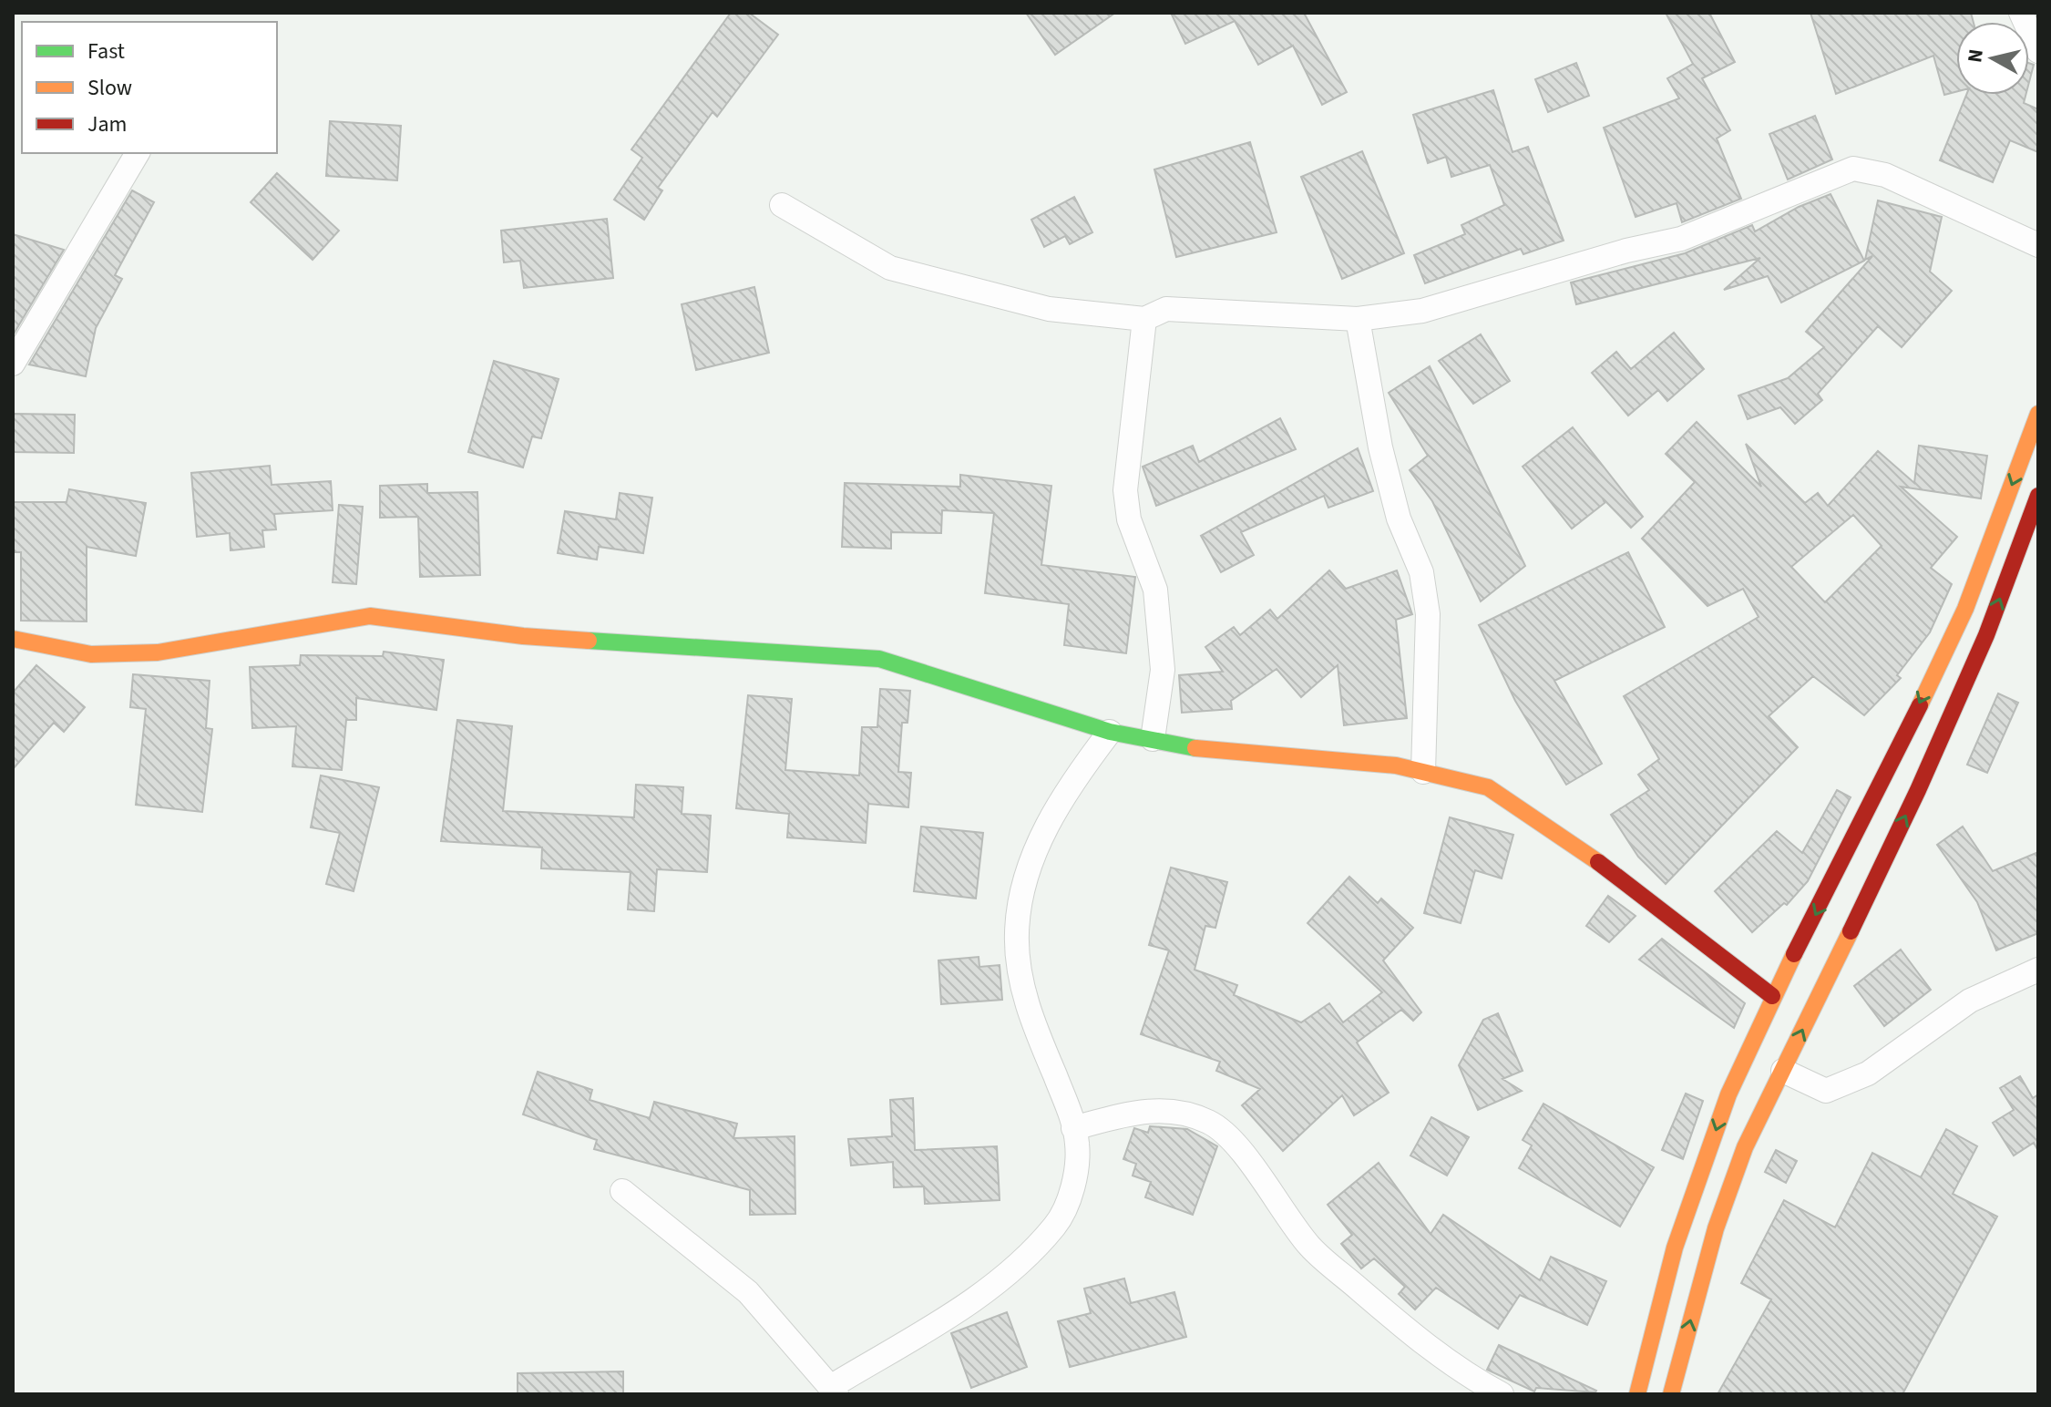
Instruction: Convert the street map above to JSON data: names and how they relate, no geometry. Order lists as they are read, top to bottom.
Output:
{
  "legend": ["Fast", "Slow", "Jam"],
  "north": "left"
}
